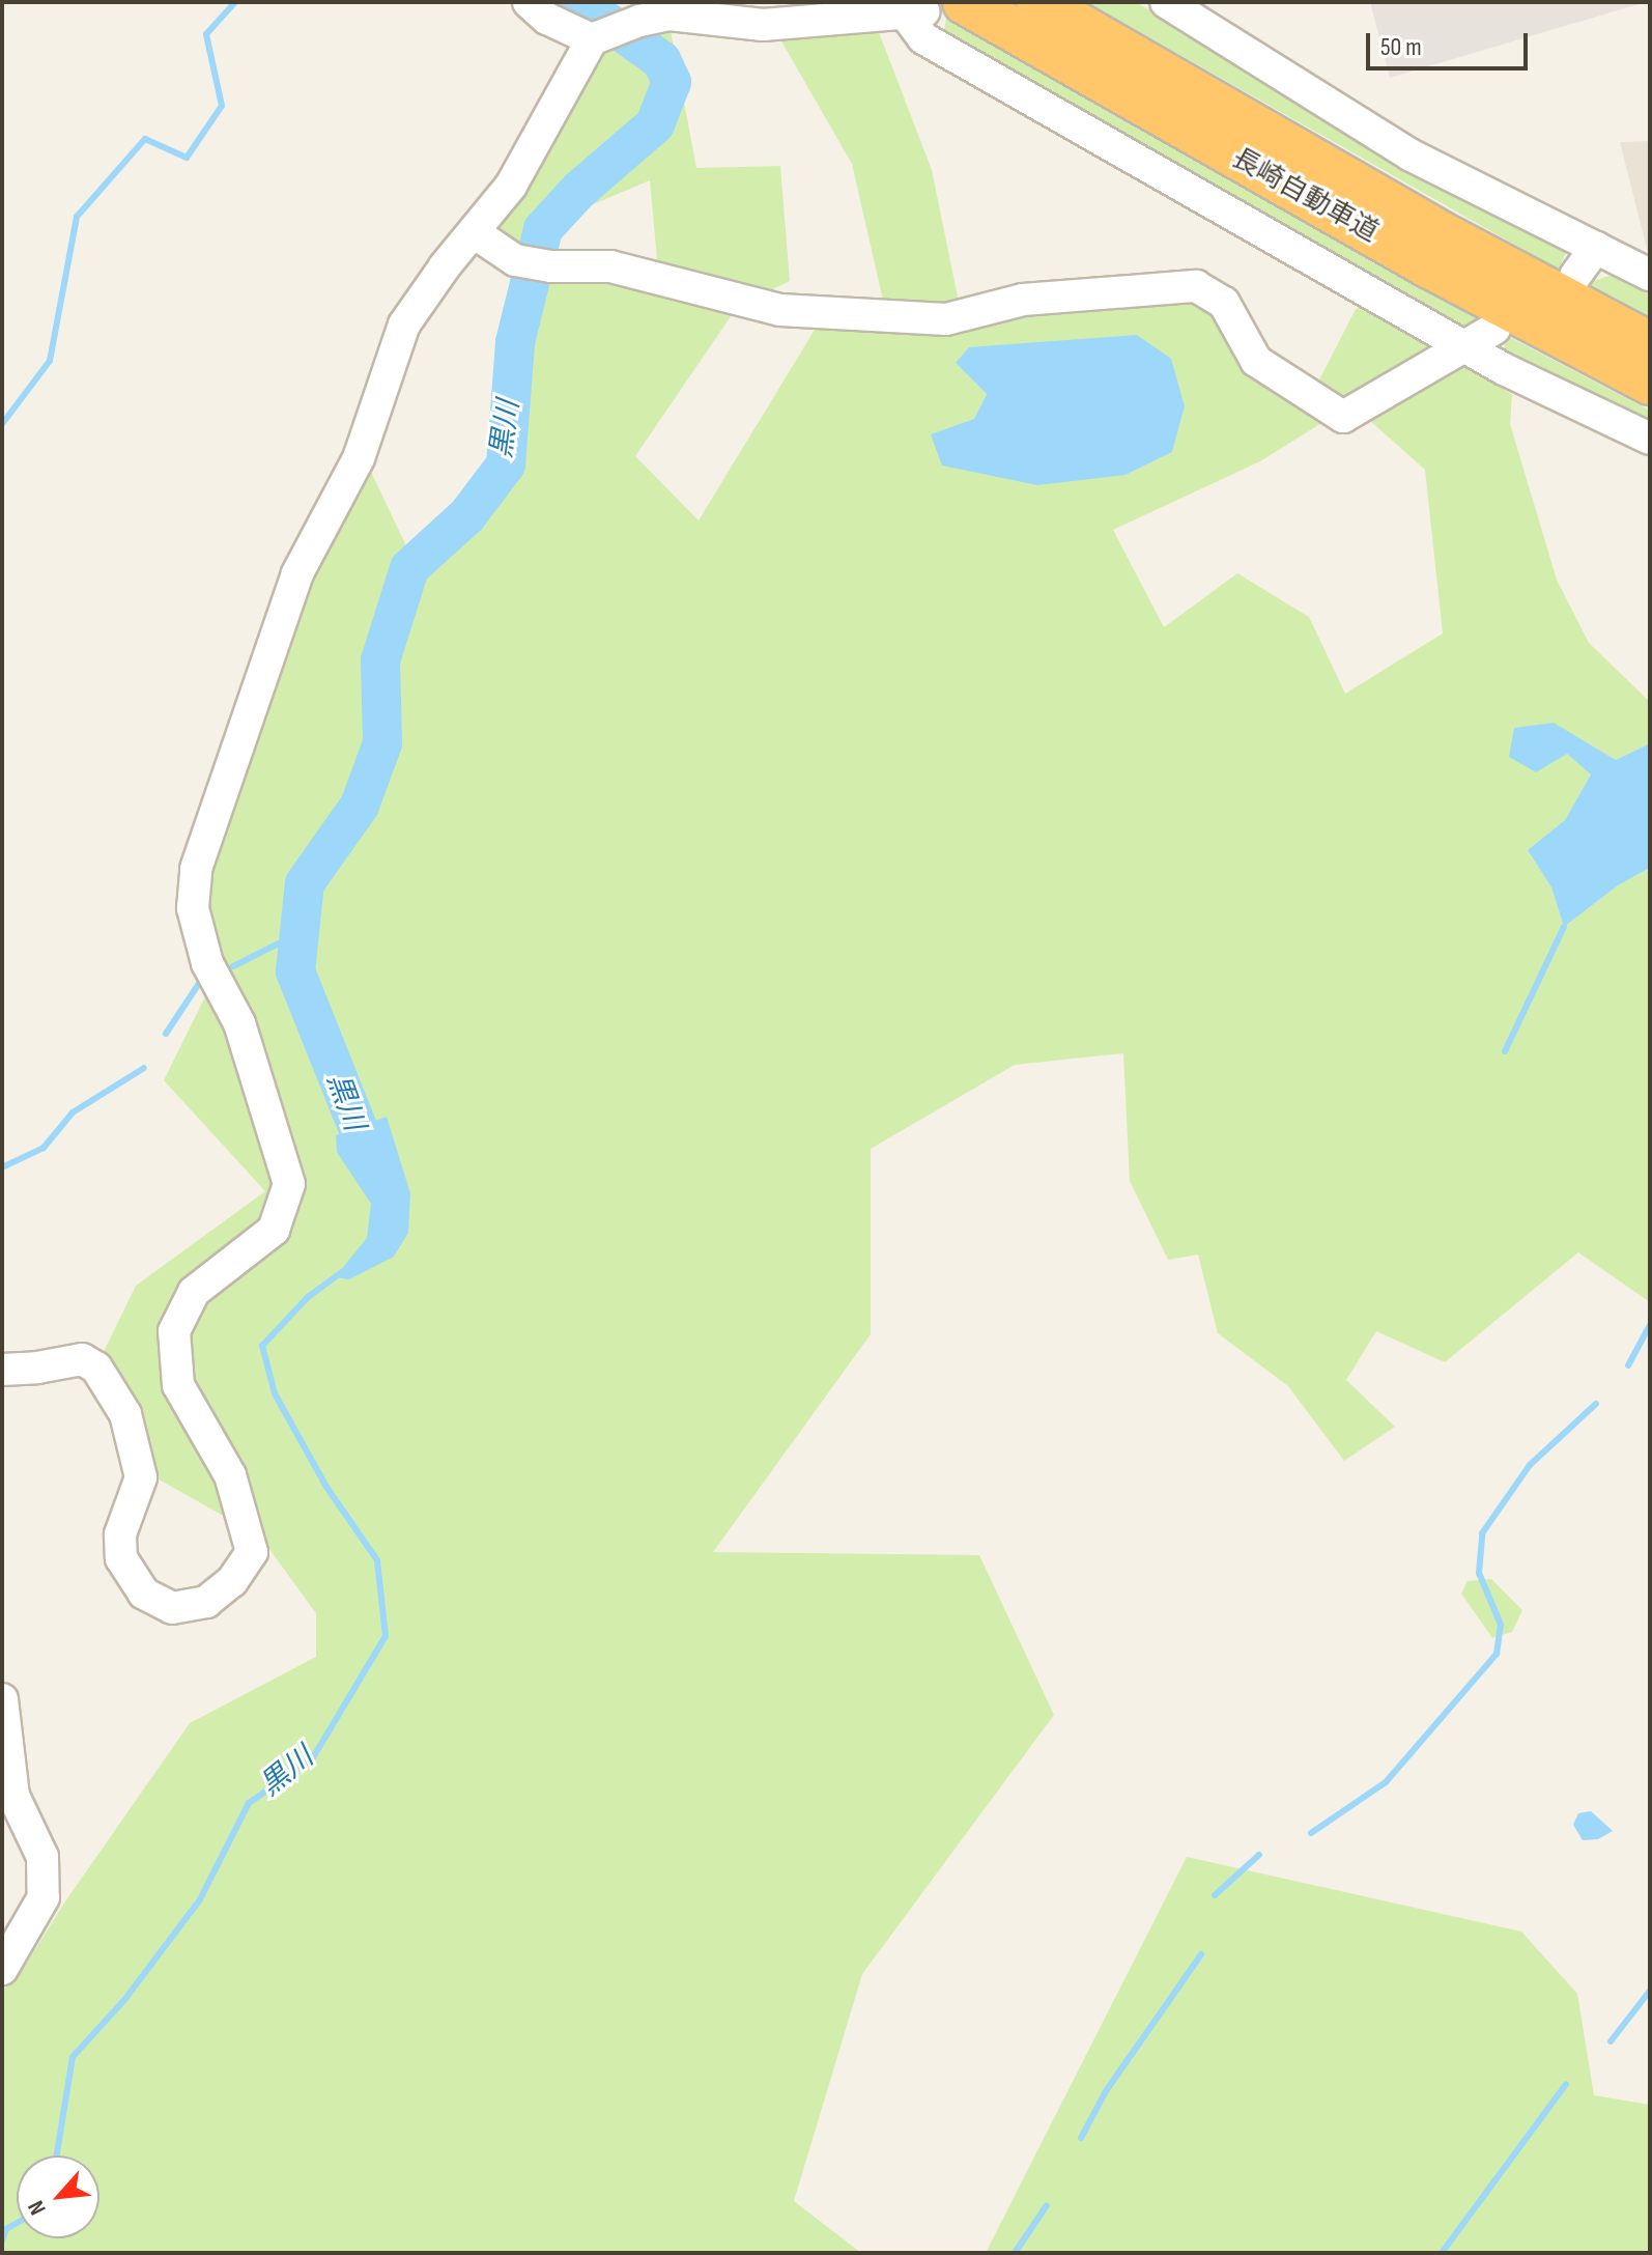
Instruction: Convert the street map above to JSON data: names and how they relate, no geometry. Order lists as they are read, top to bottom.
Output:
{
  "streets": {
    "highway": ["長崎自動車道"]
  },
  "water": ["黒川"],
  "scale_bar": "50 m",
  "north": "bottom left"
}
